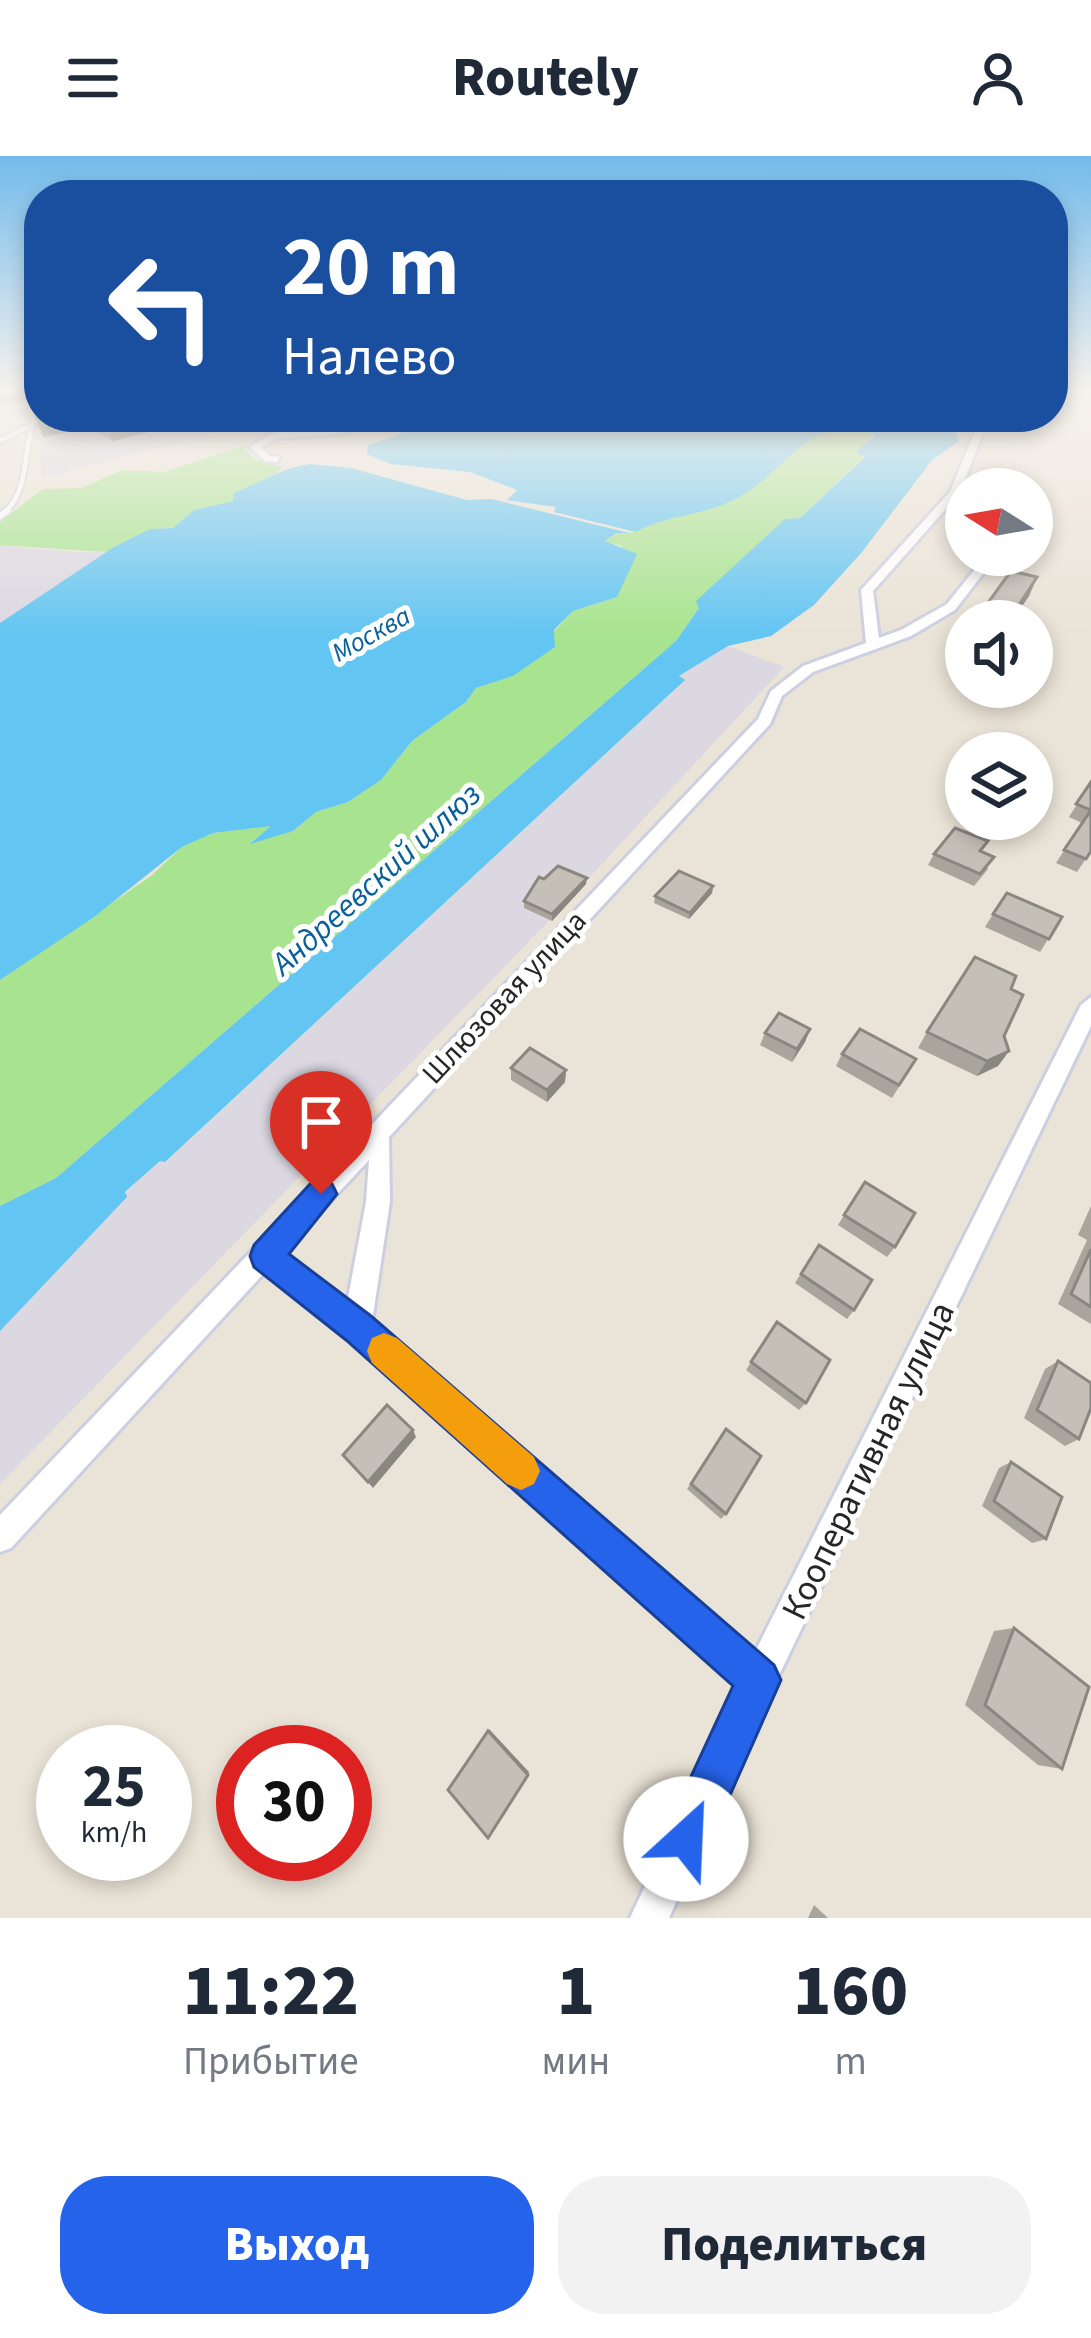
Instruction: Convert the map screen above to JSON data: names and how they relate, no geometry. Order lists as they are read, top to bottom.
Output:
{
  "streets": {
    "street": ["Шлюзовая улица", "Кооперативная улица"]
  },
  "water": ["Москва", "Андреевский шлюз"],
  "north": "left",
  "page": {
    "header": "Routely",
    "turn": ["20 m", "Налево"],
    "speed": "25 km/h",
    "limit": "30",
    "eta": [
      "11:22",
      "Прибытие",
      "1",
      "мин",
      "160",
      "m"
    ],
    "buttons": ["Выход", "Поделиться"]
  }
}
